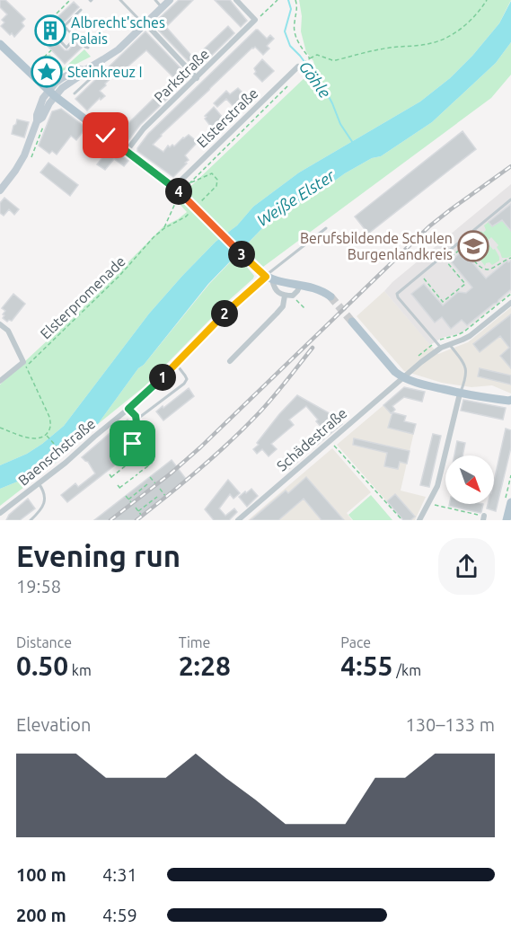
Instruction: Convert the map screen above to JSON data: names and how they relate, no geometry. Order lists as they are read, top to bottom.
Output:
{
  "streets": {
    "street": [
      "Parkstraße",
      "Elsterstraße",
      "Schädestraße",
      "Baenschstraße"
    ],
    "path": ["Elsterpromenade"]
  },
  "water": ["Göhle", "Weiße Elster"],
  "places": {
    "building": ["Albrecht'sches Palais"],
    "place": ["Steinkreuz I"],
    "school or university": ["Berufsbildende Schulen Burgenlandkreis"]
  },
  "north": "bottom right",
  "page": {
    "pins": [
      "4",
      "3",
      "2",
      "1"
    ],
    "heading": ["Evening run", "19:58"],
    "stats": [
      ["Distance", "0.50 km"],
      ["Time", "2:28"],
      ["Pace", "4:55 /km"]
    ],
    "chart": ["Elevation", "130–133 m"],
    "list": [
      {
        "name": "100 m",
        "note": "4:31"
      },
      {
        "name": "200 m",
        "note": "4:59"
      }
    ]
  }
}
